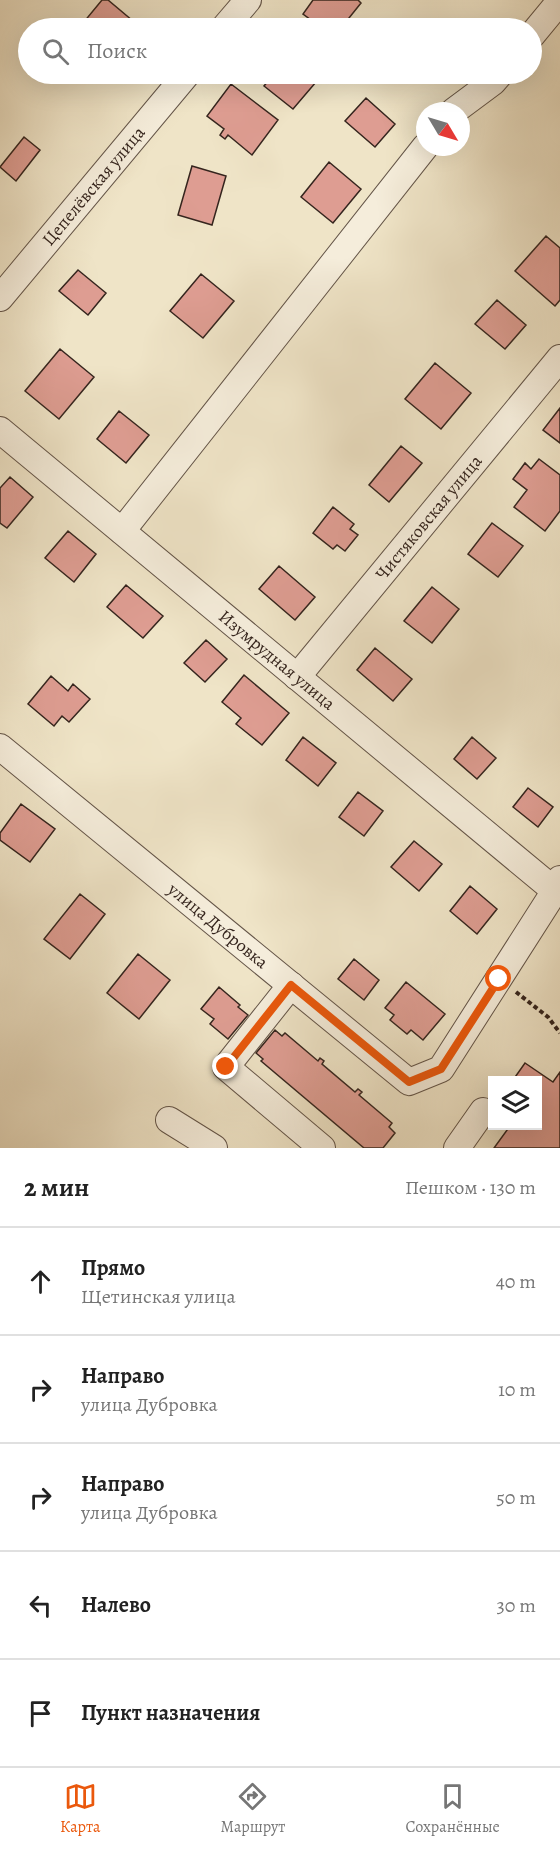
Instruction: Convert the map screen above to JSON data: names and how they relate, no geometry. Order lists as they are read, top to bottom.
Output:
{
  "streets": {
    "street": [
      "Цепелёвская улица",
      "Чистяковская улица",
      "Изумрудная улица",
      "улица Дубровка"
    ]
  },
  "crossings": [
    ["Чистяковская улица", "Изумрудная улица"]
  ],
  "north": "bottom right",
  "page": {
    "search": "Поиск",
    "heading": ["2 мин", "Пешком · 130 m"],
    "list": [
      ["Прямо", "Щетинская улица", "40 m"],
      ["Направо", "улица Дубровка", "10 m"],
      ["Направо", "улица Дубровка", "50 m"],
      ["Налево", "30 m"],
      "Пункт назначения"
    ],
    "nav": ["Карта", "Маршрут", "Сохранённые"]
  }
}
